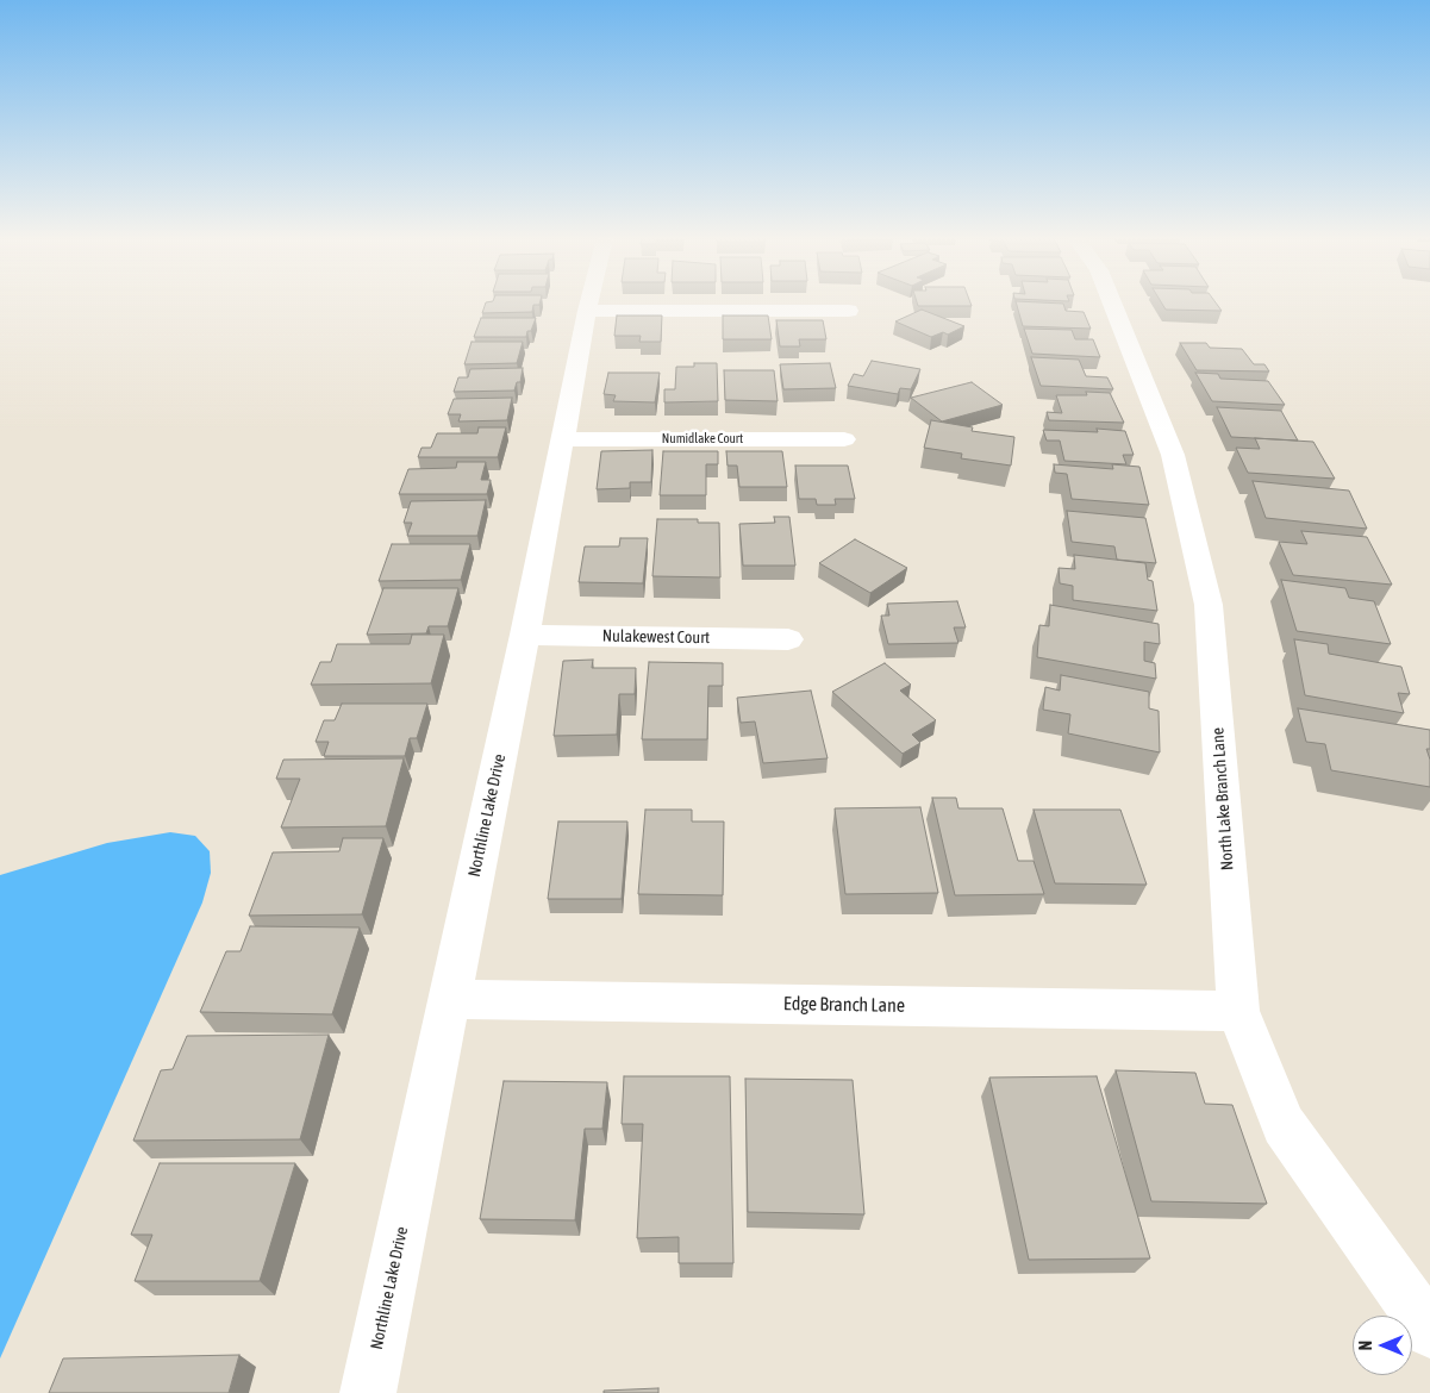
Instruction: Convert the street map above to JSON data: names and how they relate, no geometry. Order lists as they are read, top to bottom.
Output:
{
  "streets": {
    "street": [
      "Numidlake Court",
      "Nulakewest Court",
      "North Lake Branch Lane",
      "Northline Lake Drive",
      "Edge Branch Lane"
    ]
  },
  "crossings": [
    ["Numidlake Court", "Northline Lake Drive"],
    ["Nulakewest Court", "Northline Lake Drive"],
    ["North Lake Branch Lane", "Edge Branch Lane"],
    ["Northline Lake Drive", "Edge Branch Lane"]
  ],
  "north": "left"
}
